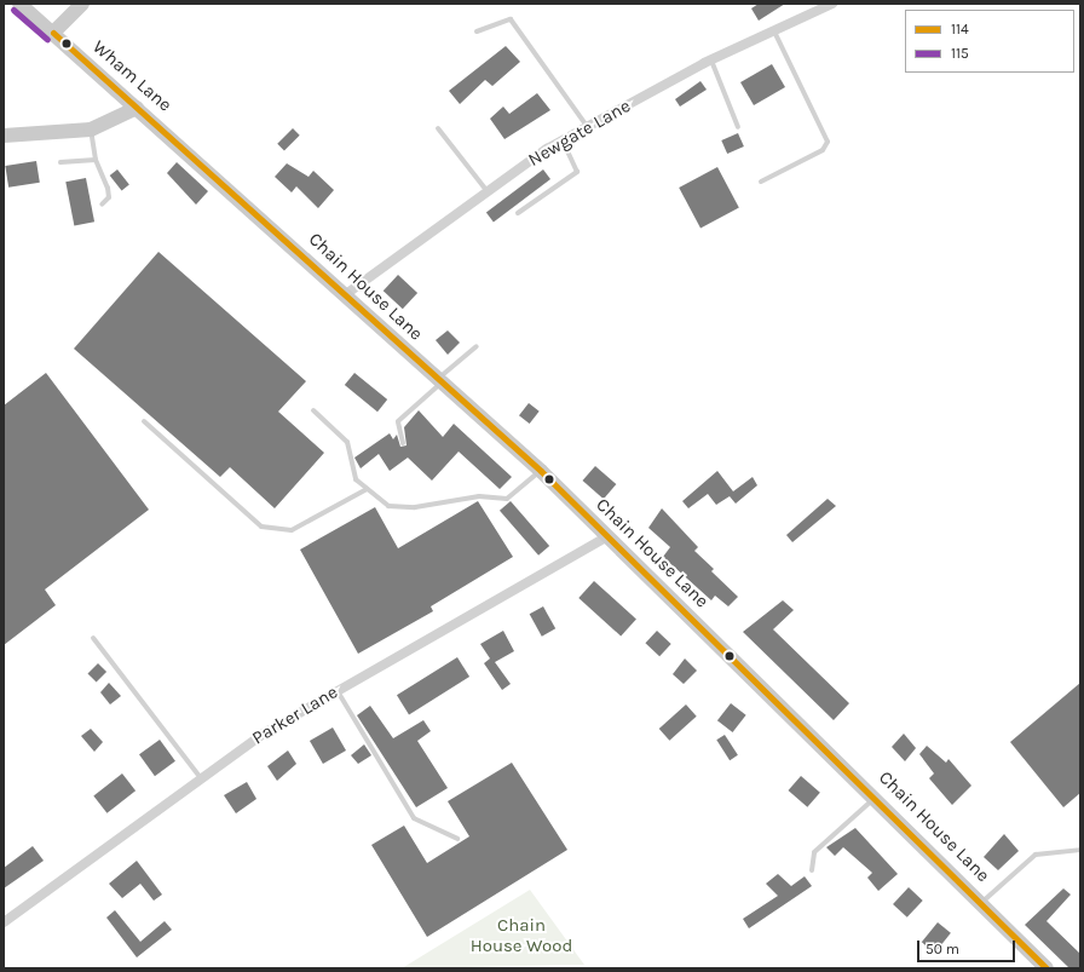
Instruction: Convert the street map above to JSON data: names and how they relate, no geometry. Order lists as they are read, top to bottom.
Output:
{
  "streets": {
    "street": [
      "Wham Lane",
      "Newgate Lane",
      "Chain House Lane",
      "Parker Lane"
    ]
  },
  "crossings": [
    ["Wham Lane", "Chain House Lane"],
    ["Newgate Lane", "Chain House Lane"],
    ["Chain House Lane", "Parker Lane"]
  ],
  "parks": ["Chain House Wood"],
  "lines": ["transit line 115", "transit line 114"],
  "legend": ["114", "115"],
  "scale_bar": "50 m"
}
